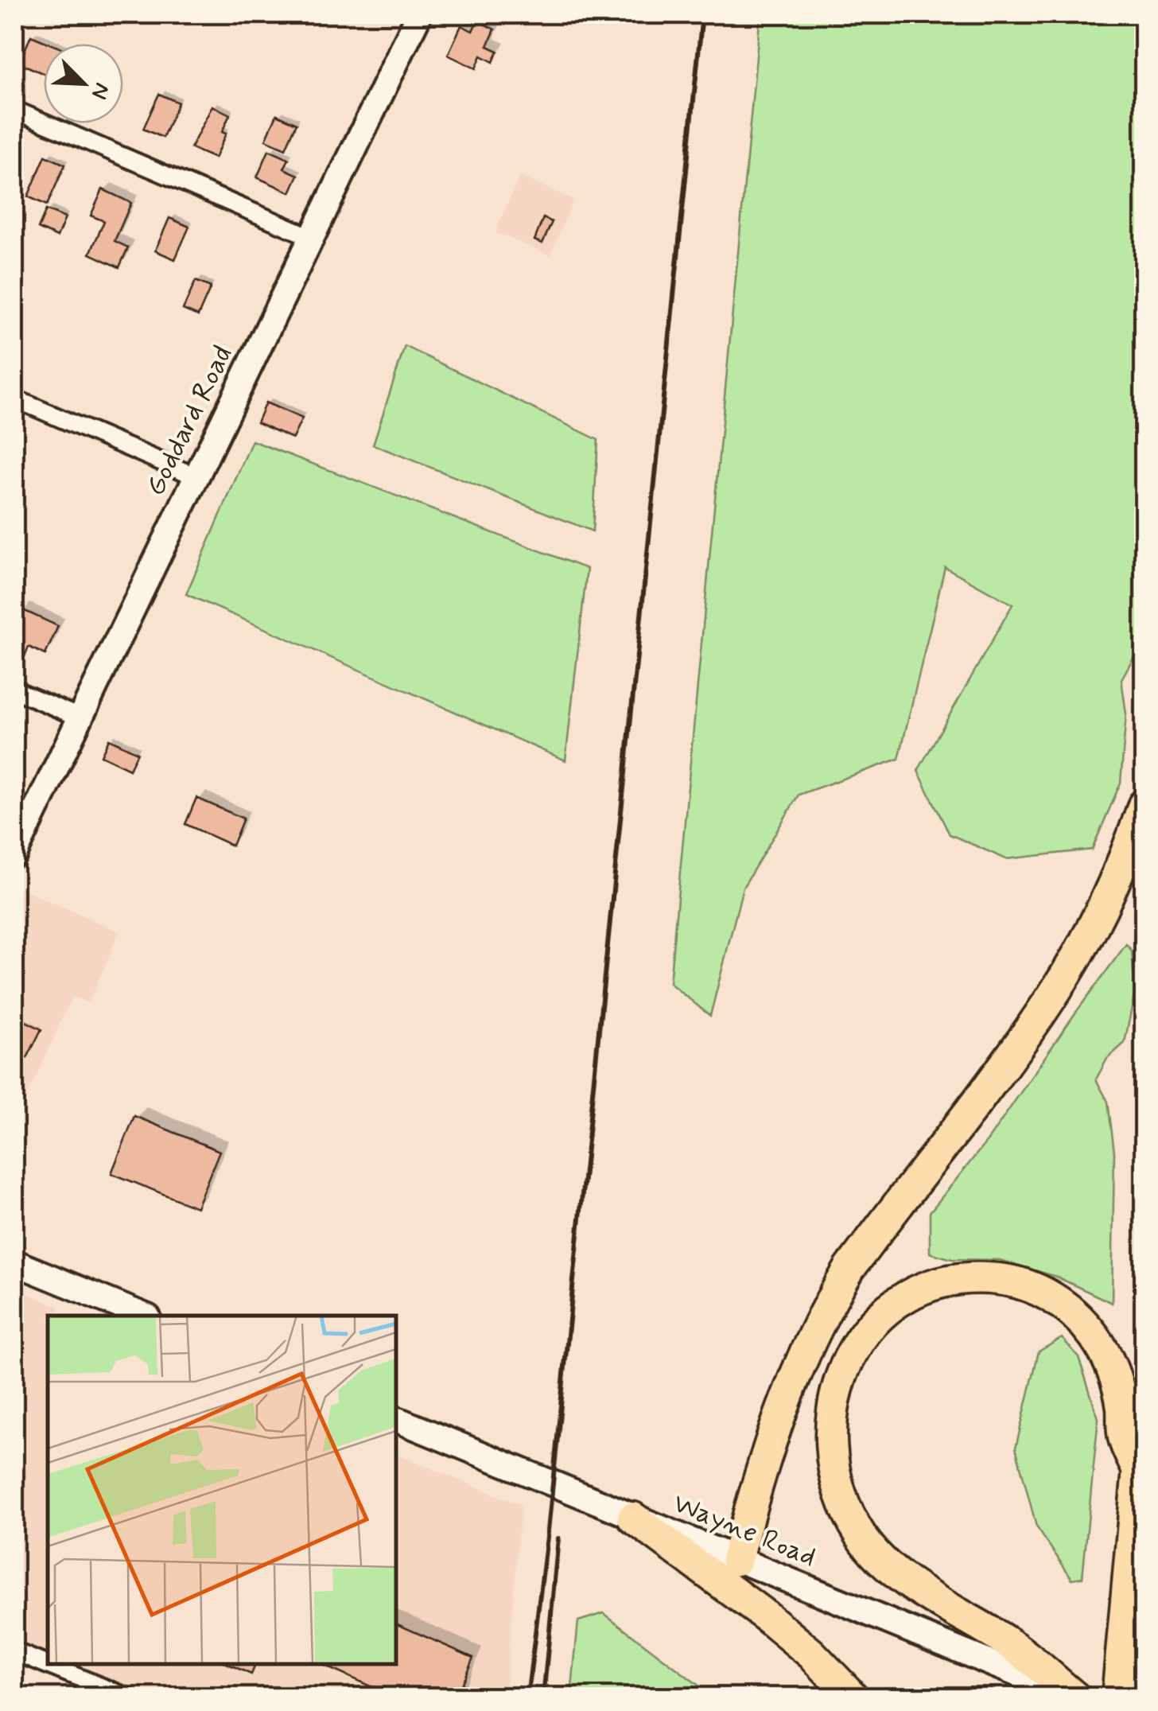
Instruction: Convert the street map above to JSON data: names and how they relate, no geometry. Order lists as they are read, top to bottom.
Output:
{
  "streets": {
    "main road": ["Goddard Road", "Wayne Road"]
  },
  "north": "bottom right"
}
